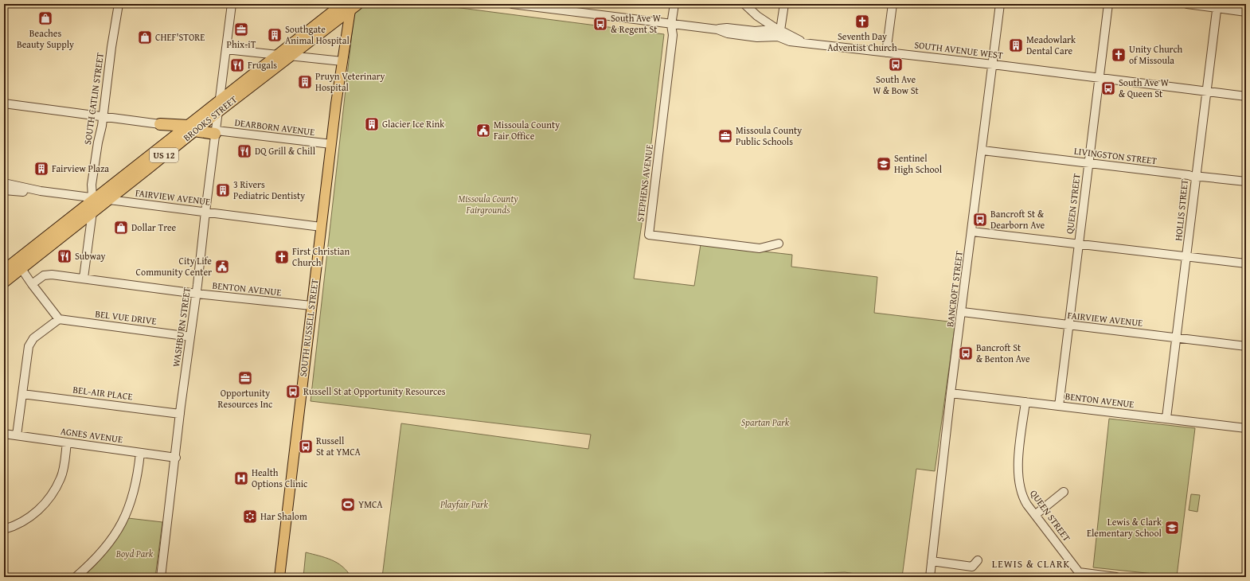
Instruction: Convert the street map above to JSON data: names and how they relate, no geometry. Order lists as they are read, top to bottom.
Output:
{
  "streets": {
    "highway": ["BROOKS STREET", "US 12"],
    "main road": ["SOUTH RUSSELL STREET"],
    "street": [
      "SOUTH AVENUE WEST",
      "SOUTH CATLIN STREET",
      "DEARBORN AVENUE",
      "LIVINGSTON STREET",
      "STEPHENS AVENUE",
      "FAIRVIEW AVENUE",
      "QUEEN STREET",
      "HOLLIS STREET",
      "BENTON AVENUE",
      "BANCROFT STREET",
      "BEL VUE DRIVE",
      "WASHBURN STREET",
      "BEL-AIR PLACE",
      "AGNES AVENUE"
    ]
  },
  "crossings": [
    ["SOUTH AVENUE WEST", "STEPHENS AVENUE"],
    ["SOUTH AVENUE WEST", "QUEEN STREET"],
    ["SOUTH AVENUE WEST", "HOLLIS STREET"],
    ["SOUTH AVENUE WEST", "BANCROFT STREET"],
    ["SOUTH CATLIN STREET", "BROOKS STREET"],
    ["SOUTH CATLIN STREET", "FAIRVIEW AVENUE"],
    ["BROOKS STREET", "US 12"],
    ["BROOKS STREET", "FAIRVIEW AVENUE"],
    ["BROOKS STREET", "WASHBURN STREET"],
    ["BROOKS STREET", "SOUTH RUSSELL STREET"],
    ["DEARBORN AVENUE", "WASHBURN STREET"],
    ["DEARBORN AVENUE", "SOUTH RUSSELL STREET"],
    ["LIVINGSTON STREET", "QUEEN STREET"],
    ["LIVINGSTON STREET", "HOLLIS STREET"],
    ["LIVINGSTON STREET", "BANCROFT STREET"],
    ["FAIRVIEW AVENUE", "QUEEN STREET"],
    ["FAIRVIEW AVENUE", "HOLLIS STREET"],
    ["FAIRVIEW AVENUE", "BANCROFT STREET"],
    ["FAIRVIEW AVENUE", "WASHBURN STREET"],
    ["FAIRVIEW AVENUE", "SOUTH RUSSELL STREET"],
    ["QUEEN STREET", "BENTON AVENUE"],
    ["HOLLIS STREET", "BENTON AVENUE"],
    ["BENTON AVENUE", "BANCROFT STREET"],
    ["BENTON AVENUE", "WASHBURN STREET"],
    ["BENTON AVENUE", "SOUTH RUSSELL STREET"],
    ["BEL VUE DRIVE", "WASHBURN STREET"],
    ["WASHBURN STREET", "BEL-AIR PLACE"],
    ["WASHBURN STREET", "AGNES AVENUE"]
  ],
  "districts": ["LEWIS & CLARK"],
  "parks": [
    "Missoula County Fairgrounds",
    "Spartan Park",
    "Playfair Park",
    "Boyd Park"
  ],
  "places": {
    "shop": ["Beaches Beauty Supply", "CHEF'STORE", "Dollar Tree"],
    "church": ["Seventh Day Adventist Church", "Unity Church of Missoula", "First Christian Church"],
    "bus stop": [
      "South Ave W & Regent St",
      "South Ave W & Bow St",
      "South Ave W & Queen St",
      "Bancroft St & Dearborn Ave",
      "Bancroft St & Benton Ave",
      "Russell St at Opportunity Resources",
      "Russell St at YMCA"
    ],
    "office": ["Phix-iT", "Missoula County Public Schools", "Opportunity Resources Inc"],
    "building": [
      "Southgate Animal Hospital",
      "Meadowlark Dental Care",
      "Pruyn Veterinary Hospital",
      "Glacier Ice Rink",
      "Fairview Plaza",
      "3 Rivers Pediatric Dentisty"
    ],
    "restaurant": ["Frugals", "DQ Grill & Chill", "Subway"],
    "public building": ["Missoula County Fair Office", "City Life Community Center"],
    "school or university": ["Sentinel High School", "Lewis & Clark Elementary School"],
    "hospital": ["Health Options Clinic"],
    "sports": ["YMCA"],
    "synagogue": ["Har Shalom"]
  }
}
